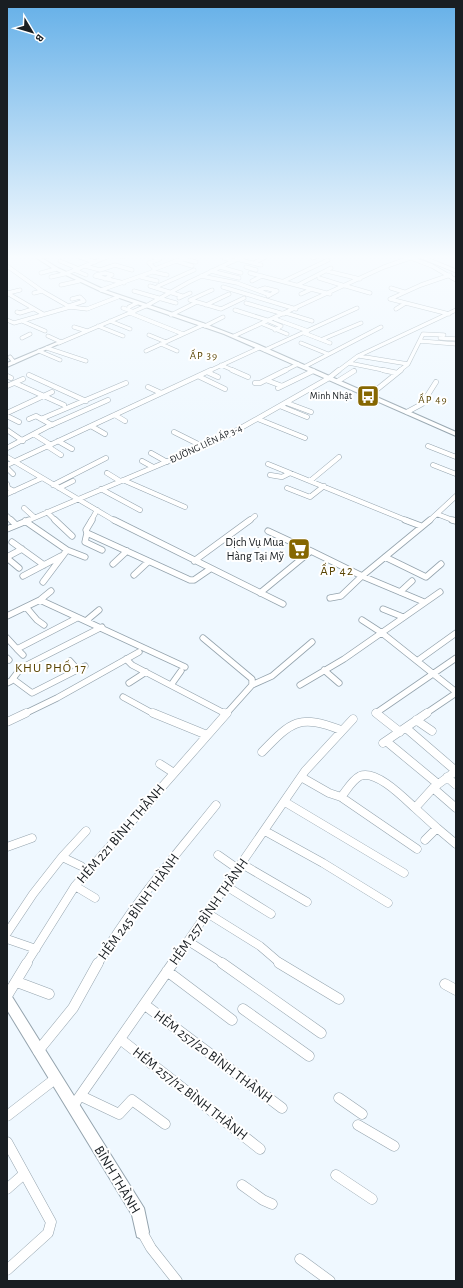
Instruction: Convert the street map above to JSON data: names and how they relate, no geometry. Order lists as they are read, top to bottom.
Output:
{
  "streets": {
    "street": [
      "ĐƯỜNG LIÊN ẤP 3-4",
      "HẺM 221 BÌNH THÀNH",
      "HẺM 245 BÌNH THÀNH",
      "HẺM 257 BÌNH THÀNH",
      "HẺM 257/20 BÌNH THÀNH",
      "HẺM 257/12 BÌNH THÀNH",
      "BÌNH THÀNH"
    ]
  },
  "crossings": [
    ["HẺM 221 BÌNH THÀNH", "BÌNH THÀNH"],
    ["HẺM 245 BÌNH THÀNH", "BÌNH THÀNH"],
    ["HẺM 257 BÌNH THÀNH", "HẺM 257/20 BÌNH THÀNH"],
    ["HẺM 257 BÌNH THÀNH", "HẺM 257/12 BÌNH THÀNH"],
    ["HẺM 257 BÌNH THÀNH", "BÌNH THÀNH"]
  ],
  "districts": [
    "ẤP 39",
    "ẤP 49",
    "ẤP 42",
    "KHU PHỐ 17"
  ],
  "places": {
    "bus stop": ["Minh Nhật"],
    "supermarket": ["Dịch Vụ Mua Hàng Tại Mỹ"]
  },
  "north": "bottom right"
}
